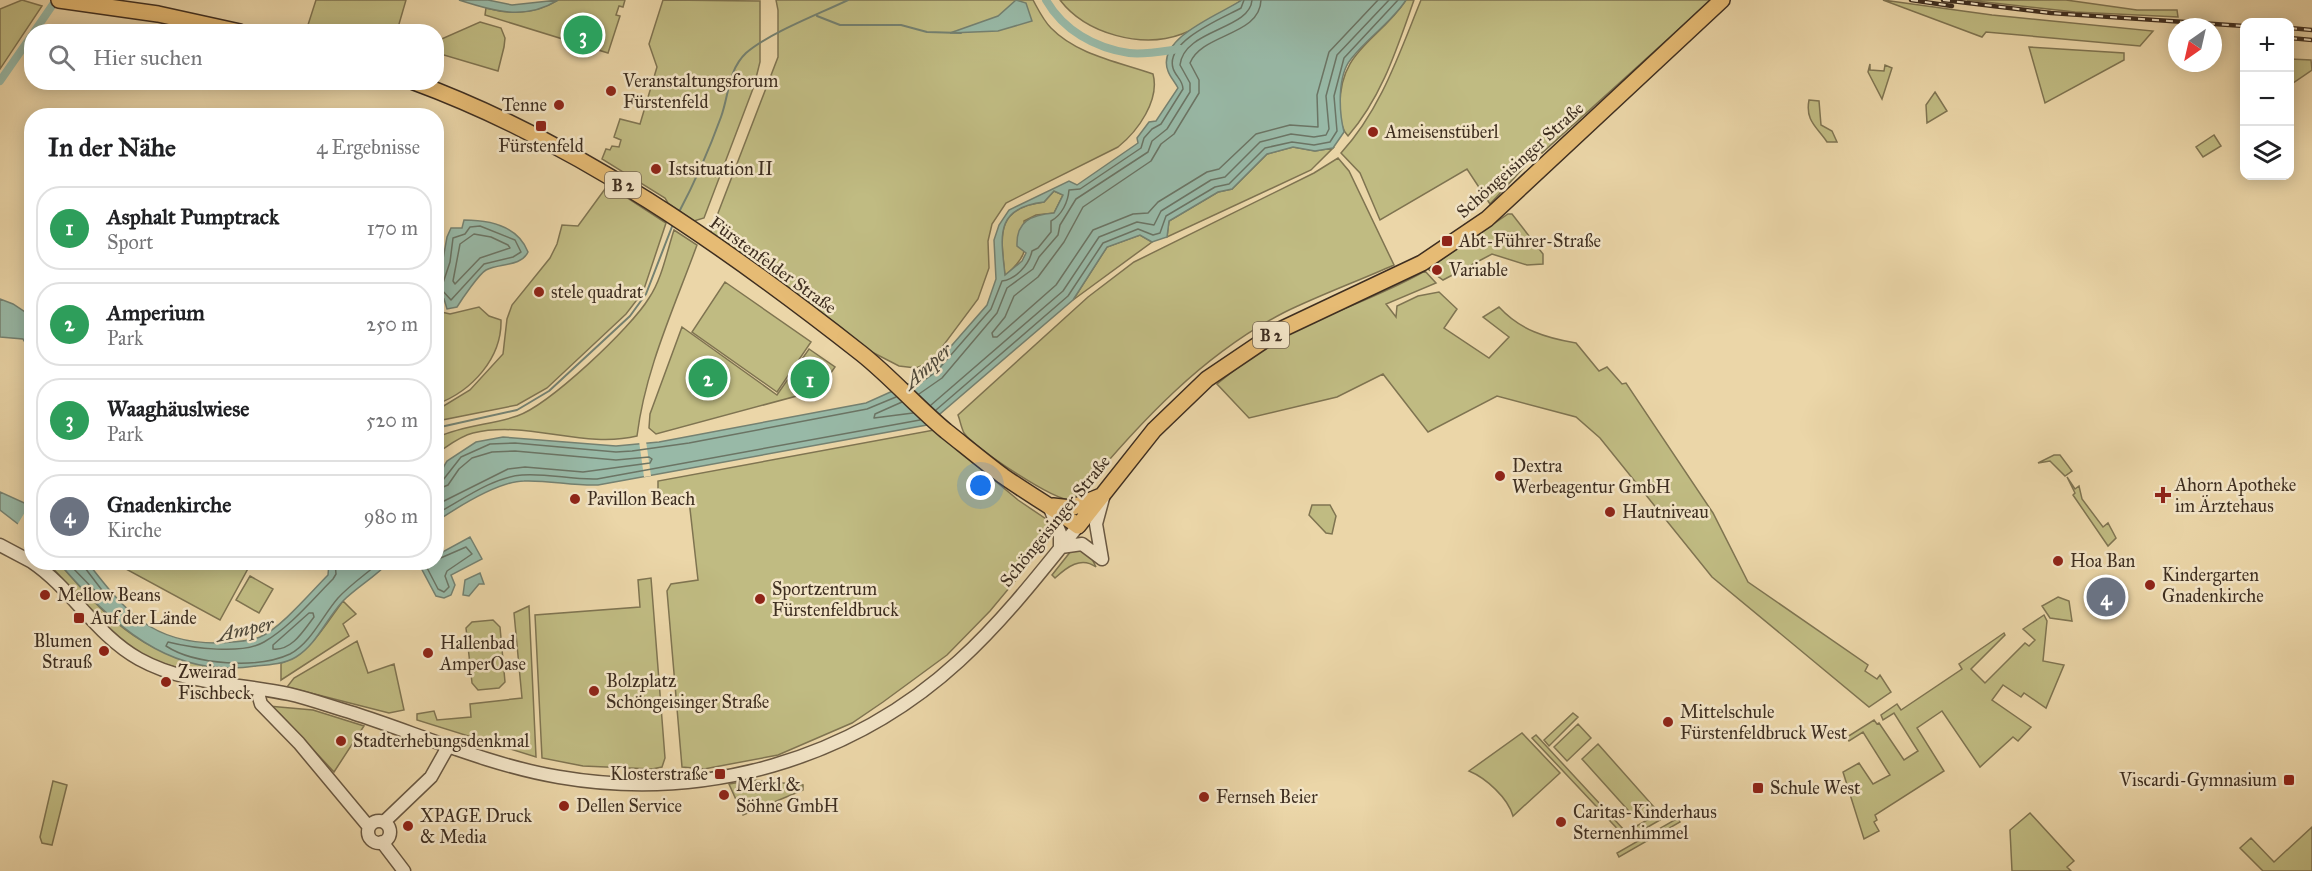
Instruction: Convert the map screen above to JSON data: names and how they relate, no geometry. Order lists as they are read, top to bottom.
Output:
{
  "streets": {
    "main road": ["Schöngeisinger Straße", "B 2", "Fürstenfelder Straße"]
  },
  "crossings": [
    ["Schöngeisinger Straße", "Fürstenfelder Straße"]
  ],
  "water": ["Amper"],
  "places": {
    "other": [
      "Veranstaltungsforum Fürstenfeld",
      "Tenne",
      "Ameisenstüberl",
      "Istsituation II",
      "Variable",
      "stele quadrat",
      "Dextra Werbeagentur GmbH",
      "Pavillon Beach",
      "Hautniveau",
      "Hoa Ban",
      "Kindergarten Gnadenkirche",
      "Mellow Beans",
      "Sportzentrum Fürstenfeldbruck",
      "Blumen Strauß",
      "Hallenbad AmperOase",
      "Zweirad Fischbeck",
      "Bolzplatz Schöngeisinger Straße",
      "Mittelschule Fürstenfeldbruck West",
      "Stadterhebungsdenkmal",
      "Merkl & Söhne GmbH",
      "Fernseh Beier",
      "Dellen Service",
      "Caritas-Kinderhaus Sternenhimmel",
      "XPAGE Druck & Media"
    ],
    "transit": [
      "Fürstenfeld",
      "Abt-Führer-Straße",
      "Auf der Lände",
      "Klosterstraße",
      "Viscardi-Gymnasium",
      "Schule West"
    ],
    "health": ["Ahorn Apotheke im Ärztehaus"]
  },
  "north": "bottom left",
  "page": {
    "pins": [
      "3",
      "2",
      "1",
      "4"
    ],
    "map_buttons": ["+", "−"],
    "search": "Hier suchen",
    "heading": ["In der Nähe", "4 Ergebnisse"],
    "list": [
      {
        "mark": "1",
        "name": "Asphalt Pumptrack",
        "note": "Sport",
        "value": "170 m"
      },
      {
        "mark": "2",
        "name": "Amperium",
        "note": "Park",
        "value": "250 m"
      },
      {
        "mark": "3",
        "name": "Waaghäuslwiese",
        "note": "Park",
        "value": "520 m"
      },
      {
        "mark": "4",
        "name": "Gnadenkirche",
        "note": "Kirche",
        "value": "980 m"
      }
    ]
  }
}
